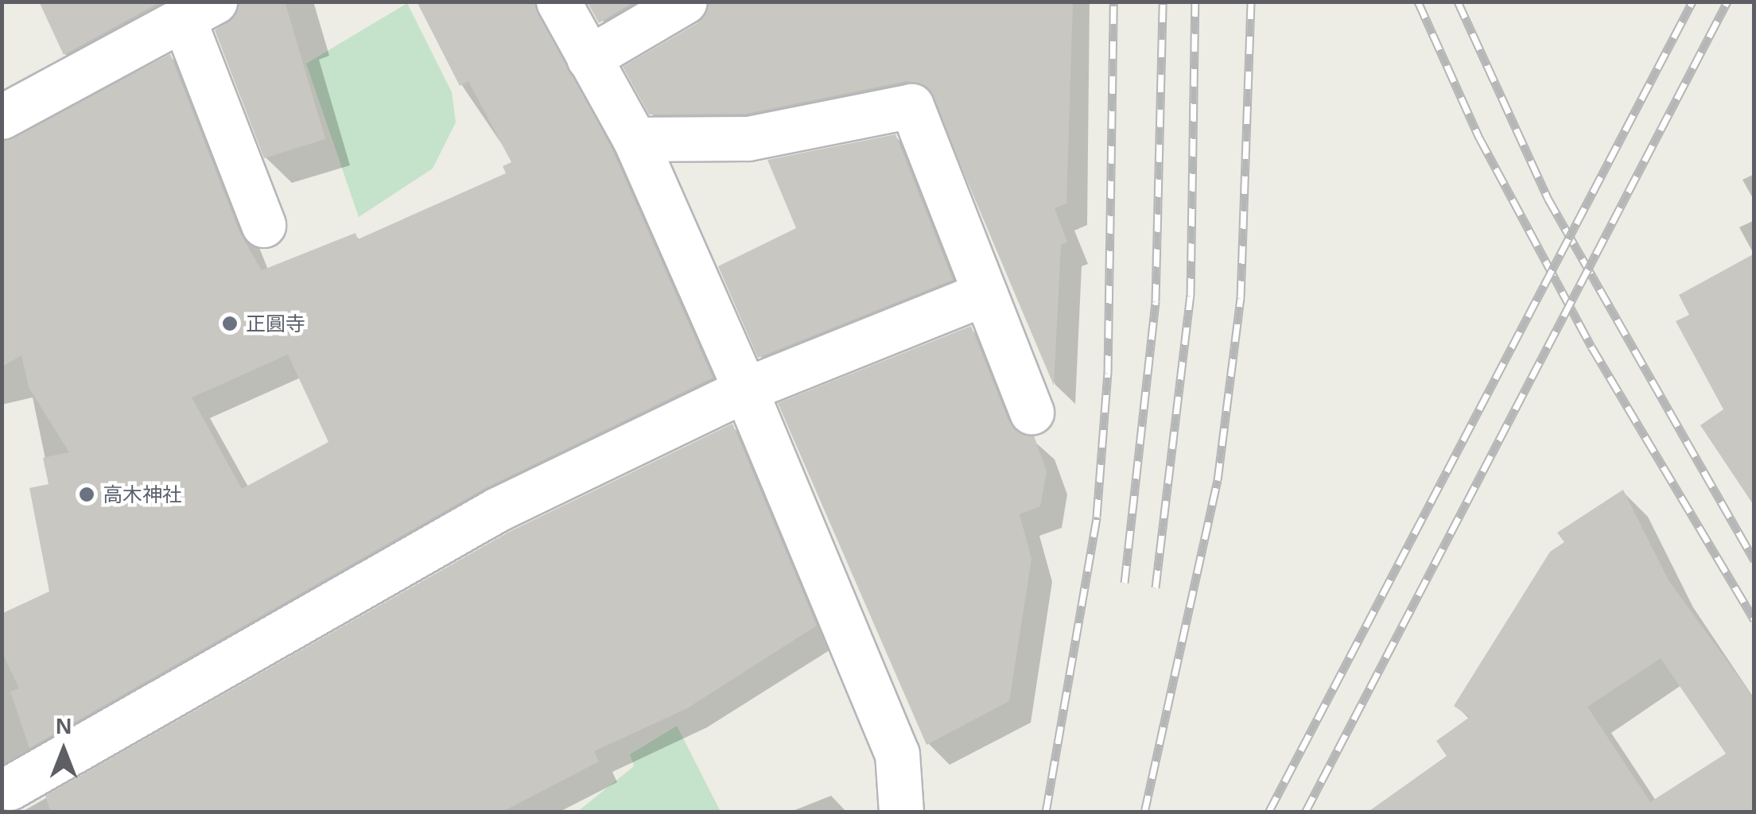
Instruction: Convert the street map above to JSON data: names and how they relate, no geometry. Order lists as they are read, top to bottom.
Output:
{
  "places": ["正圓寺", "高木神社"],
  "north": "top"
}
